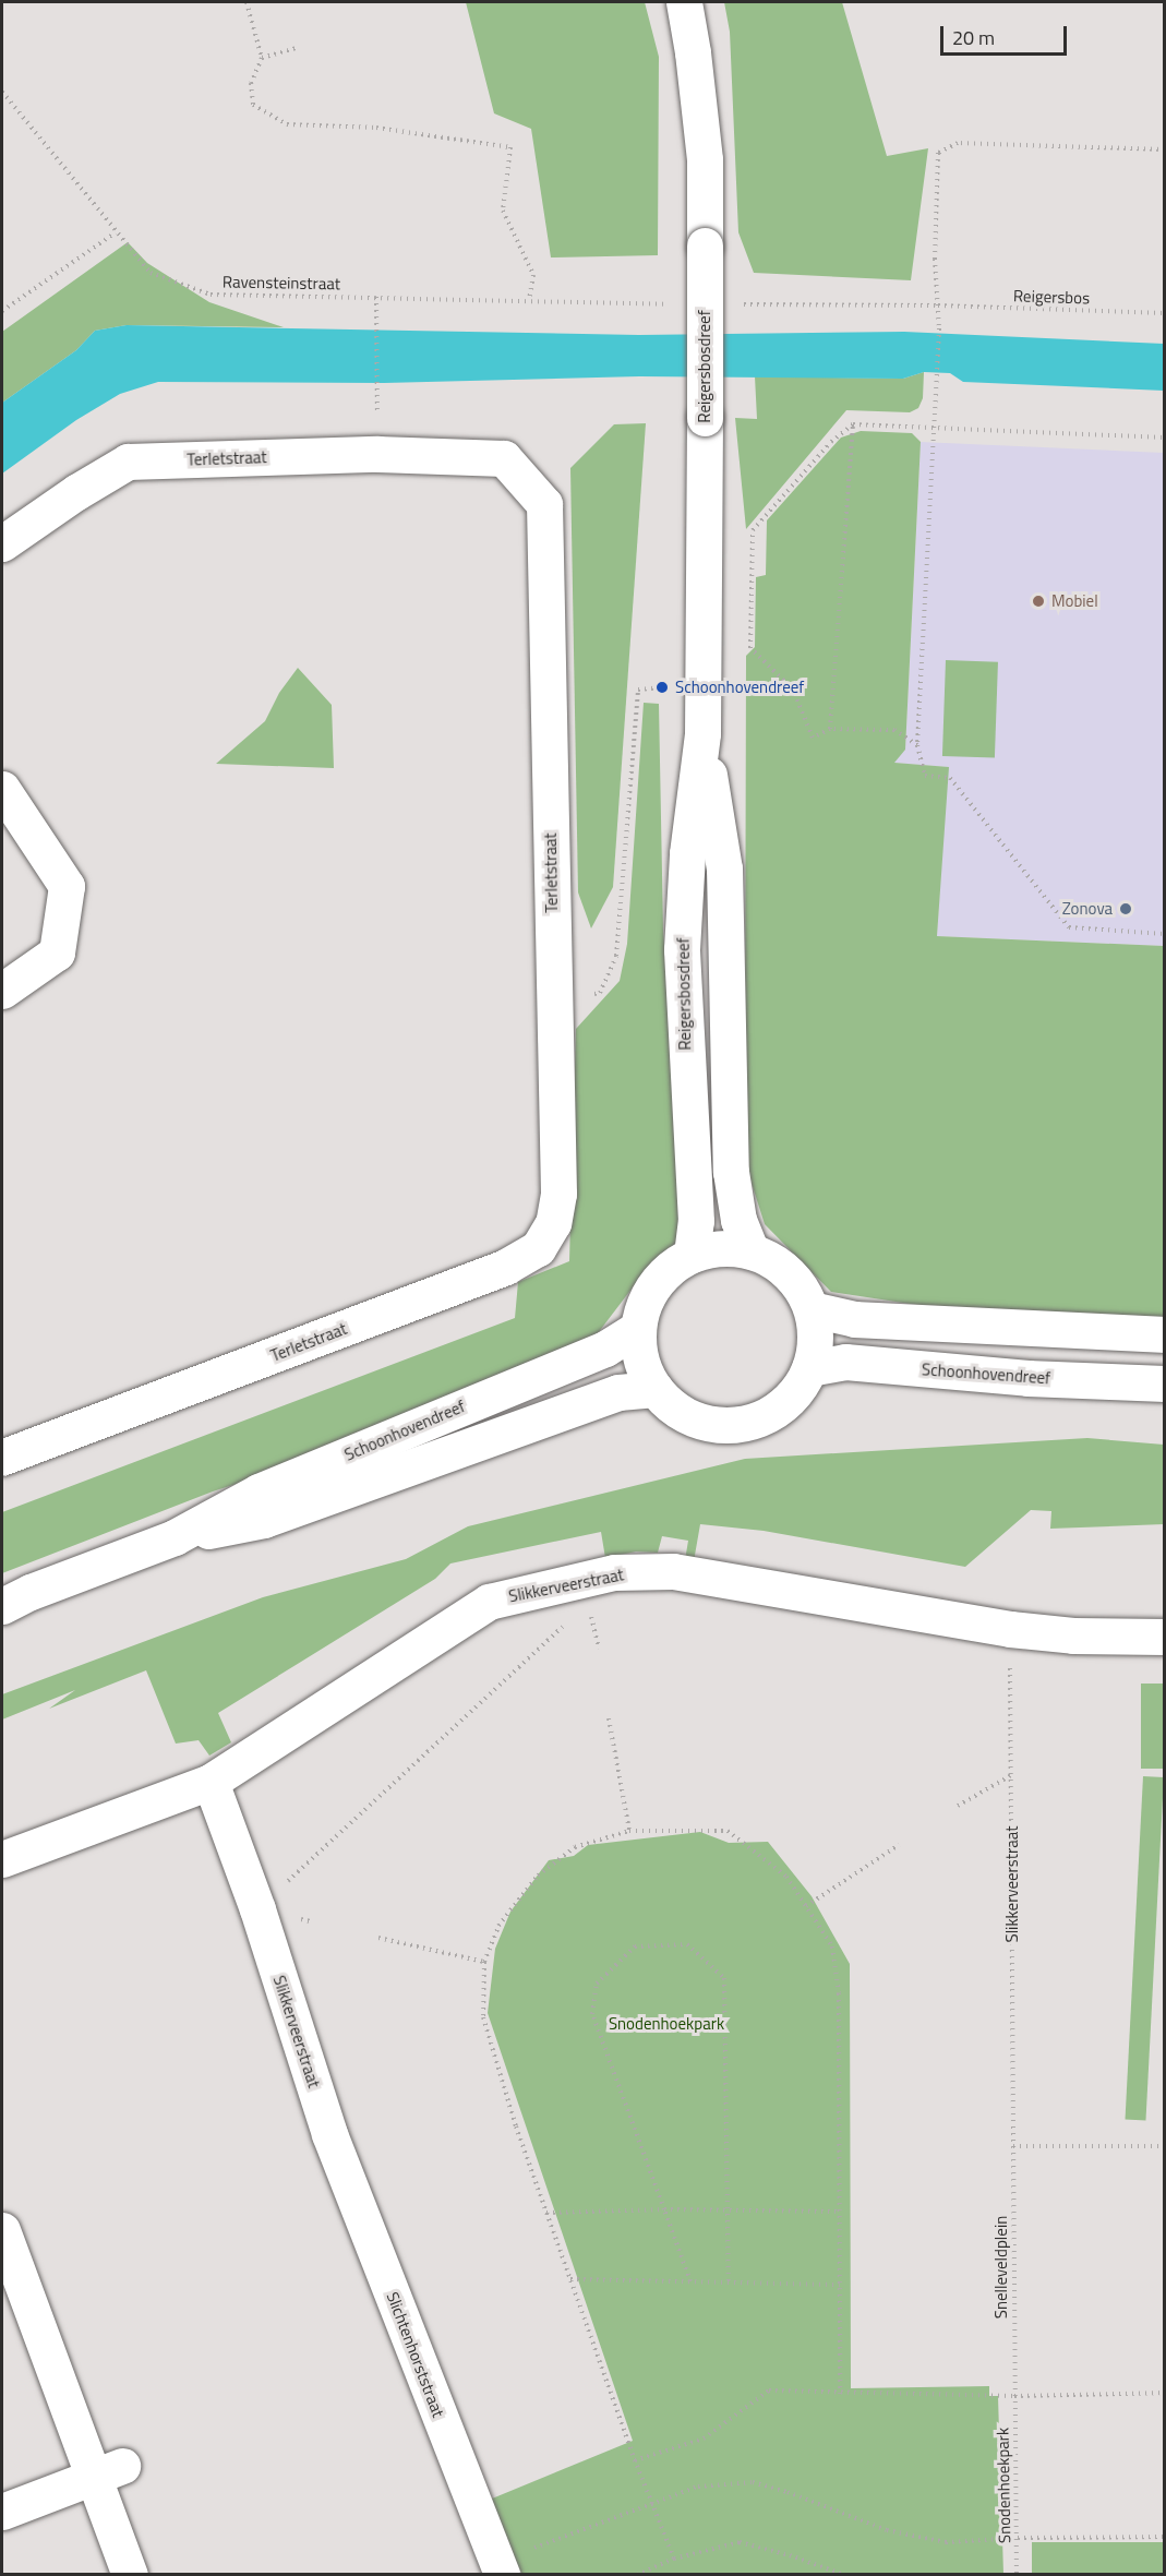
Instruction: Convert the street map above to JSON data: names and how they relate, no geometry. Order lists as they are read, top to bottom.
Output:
{
  "streets": {
    "street": [
      "Reigersbosdreef",
      "Terletstraat",
      "Schoonhovendreef",
      "Slikkerveerstraat",
      "Slichtenhorststraat"
    ],
    "path": [
      "Ravensteinstraat",
      "Reigersbos",
      "Snelleveldplein",
      "Snodenhoekpark"
    ]
  },
  "crossings": [
    ["Reigersbosdreef", "Schoonhovendreef"],
    ["Slikkerveerstraat", "Snelleveldplein"],
    ["Slikkerveerstraat", "Slichtenhorststraat"],
    ["Snelleveldplein", "Snodenhoekpark"]
  ],
  "parks": ["Snodenhoekpark"],
  "places": ["Mobiel", "Schoonhovendreef", "Zonova"],
  "scale_bar": "20 m"
}
